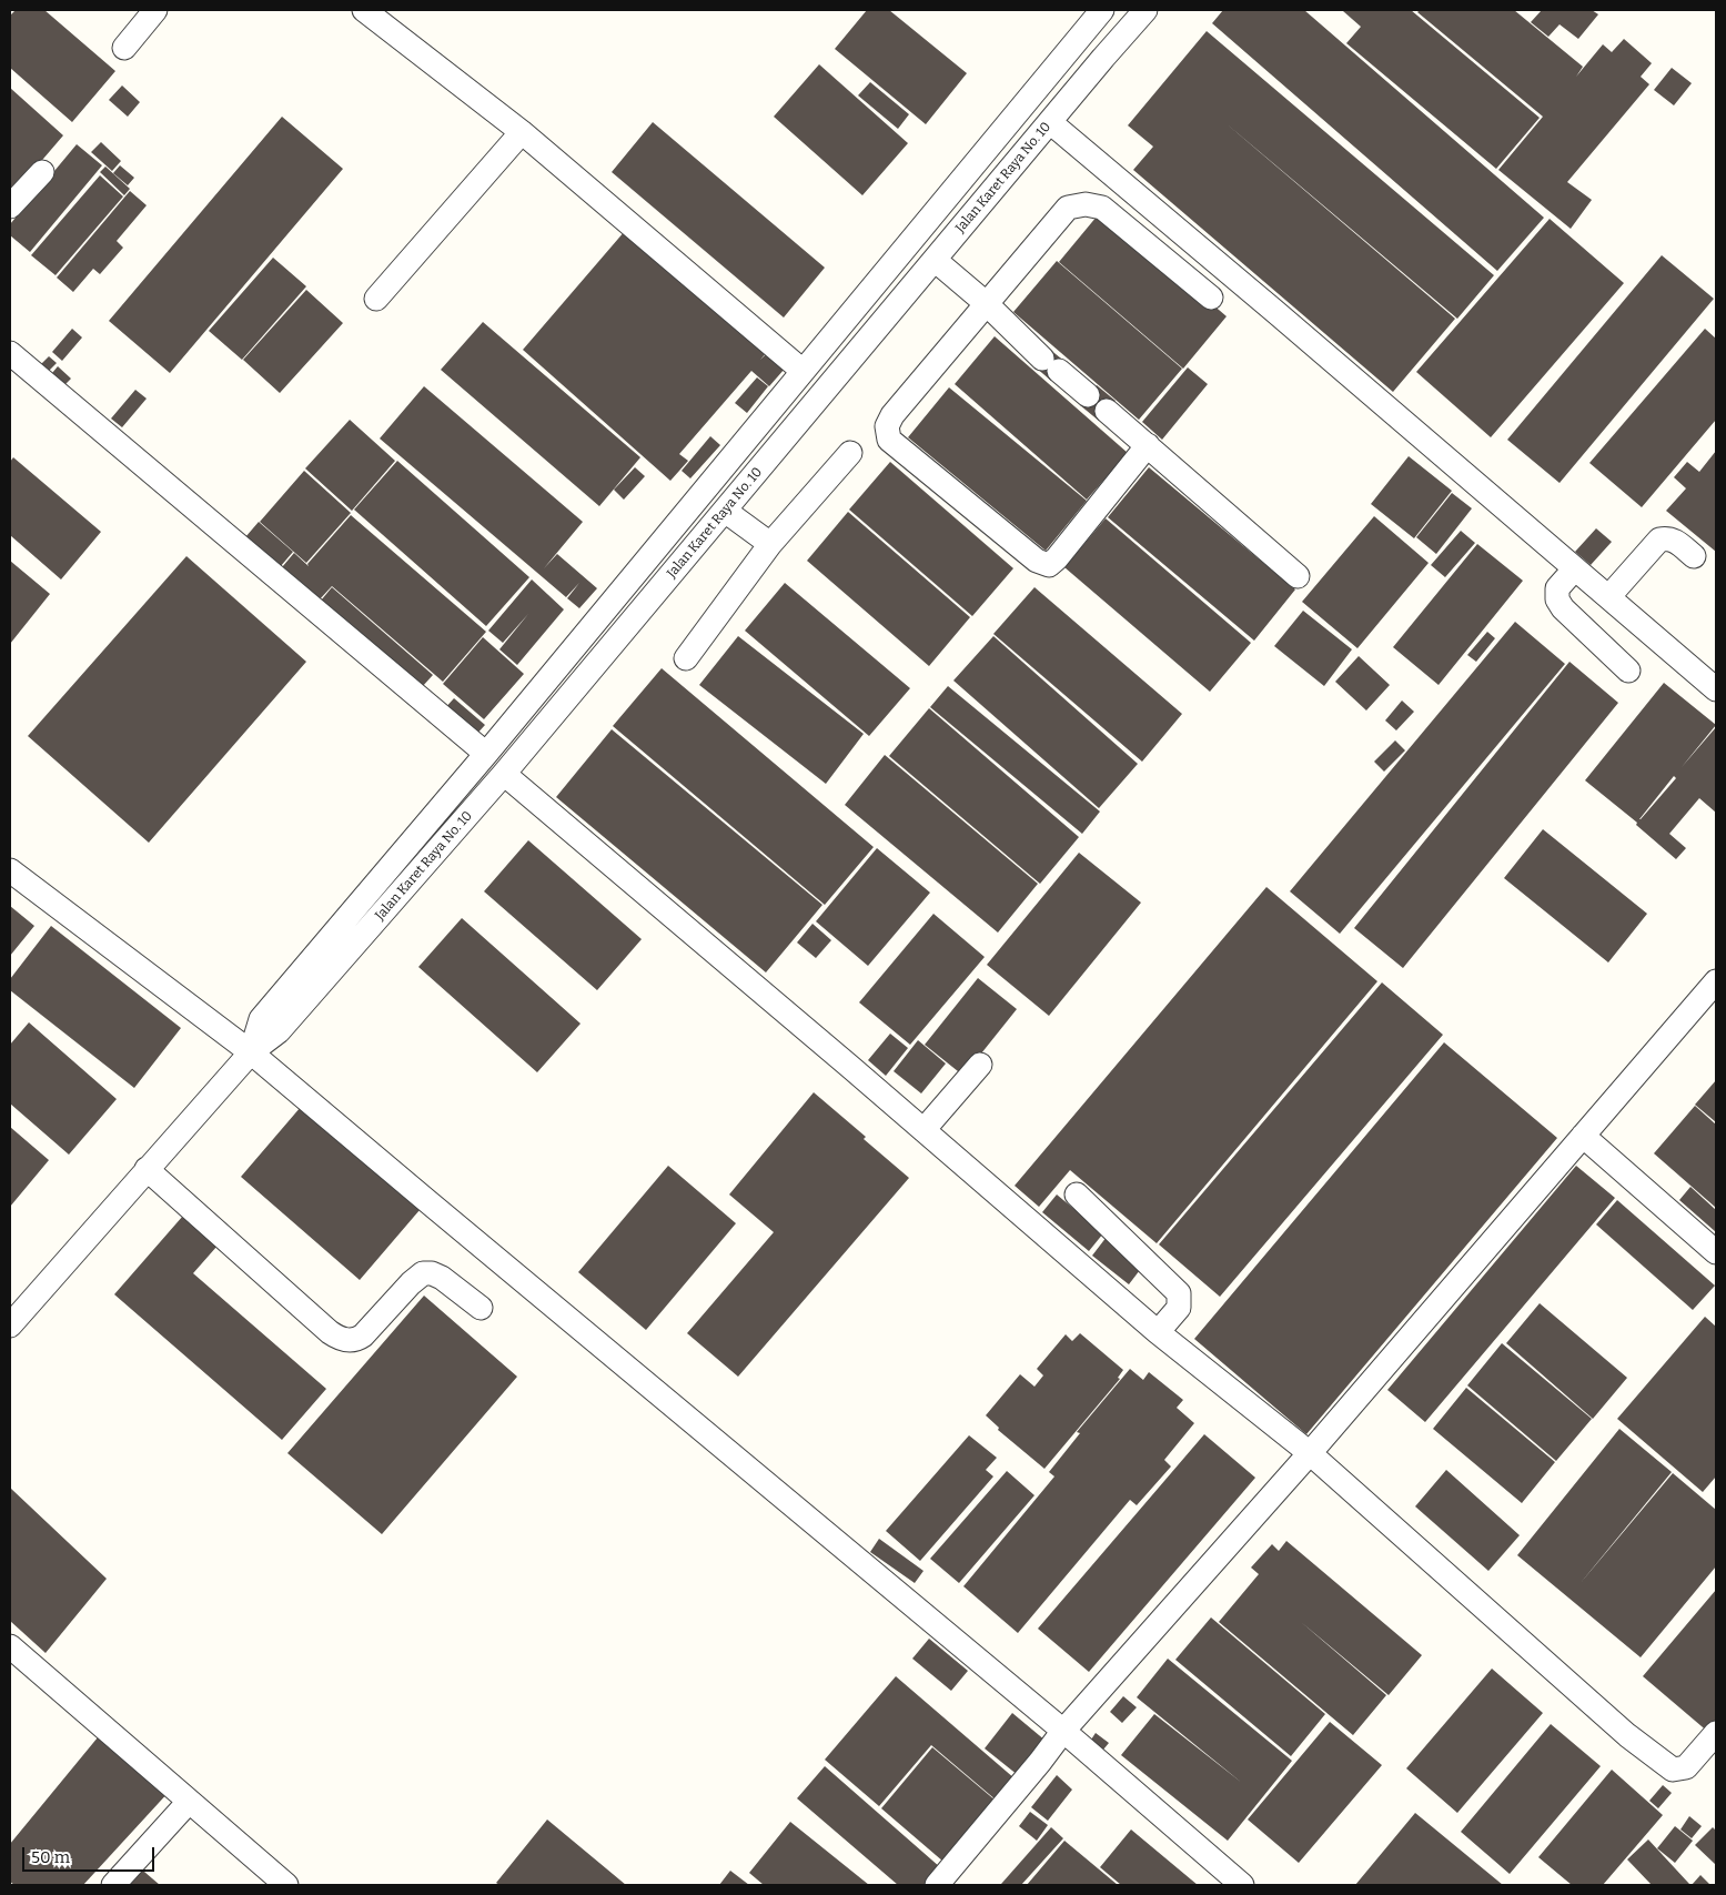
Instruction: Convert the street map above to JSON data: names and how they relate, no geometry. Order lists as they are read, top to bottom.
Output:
{
  "streets": {
    "street": ["Jalan Karet Raya No. 10"]
  },
  "scale_bar": "50 m"
}
